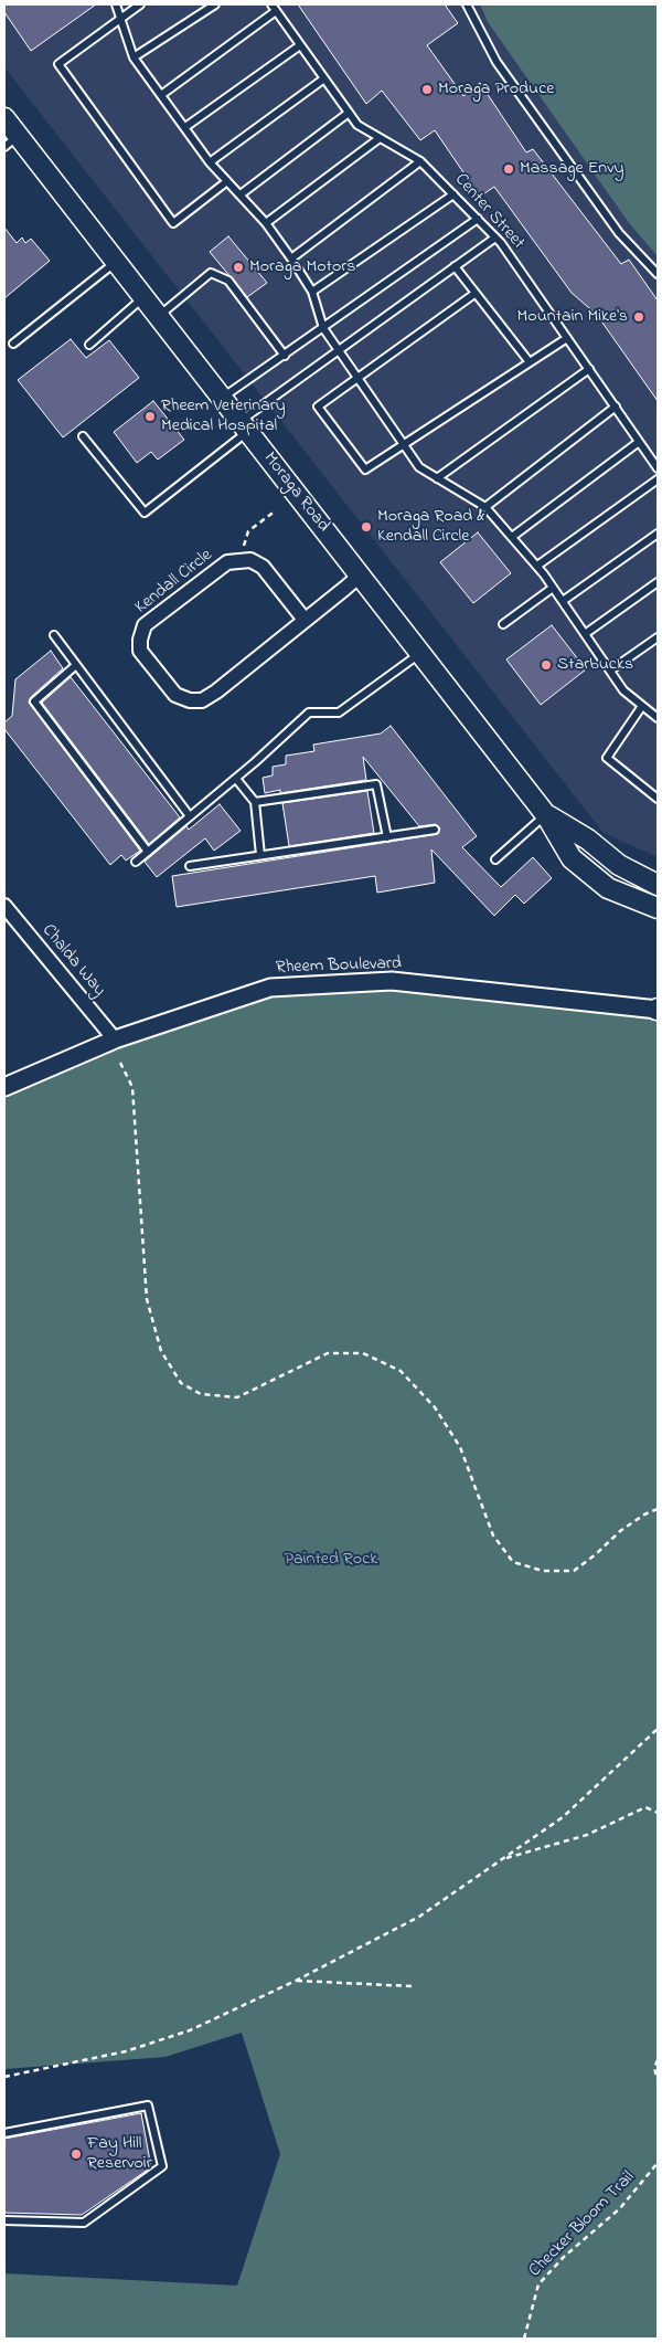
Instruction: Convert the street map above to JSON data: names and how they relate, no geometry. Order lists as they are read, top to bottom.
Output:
{
  "streets": {
    "main road": ["Moraga Road"],
    "street": ["Kendall Circle", "Chalda Way", "Rheem Boulevard"],
    "lane": ["Center Street"],
    "path": ["Checker Bloom Trail"]
  },
  "crossings": [
    ["Moraga Road", "Kendall Circle"],
    ["Chalda Way", "Rheem Boulevard"]
  ],
  "parks": ["Painted Rock"],
  "places": [
    "Moraga Produce",
    "Massage Envy",
    "Moraga Motors",
    "Mountain Mike's",
    "Rheem Veterinary Medical Hospital",
    "Moraga Road & Kendall Circle",
    "Starbucks",
    "Fay Hill Reservoir"
  ]
}
